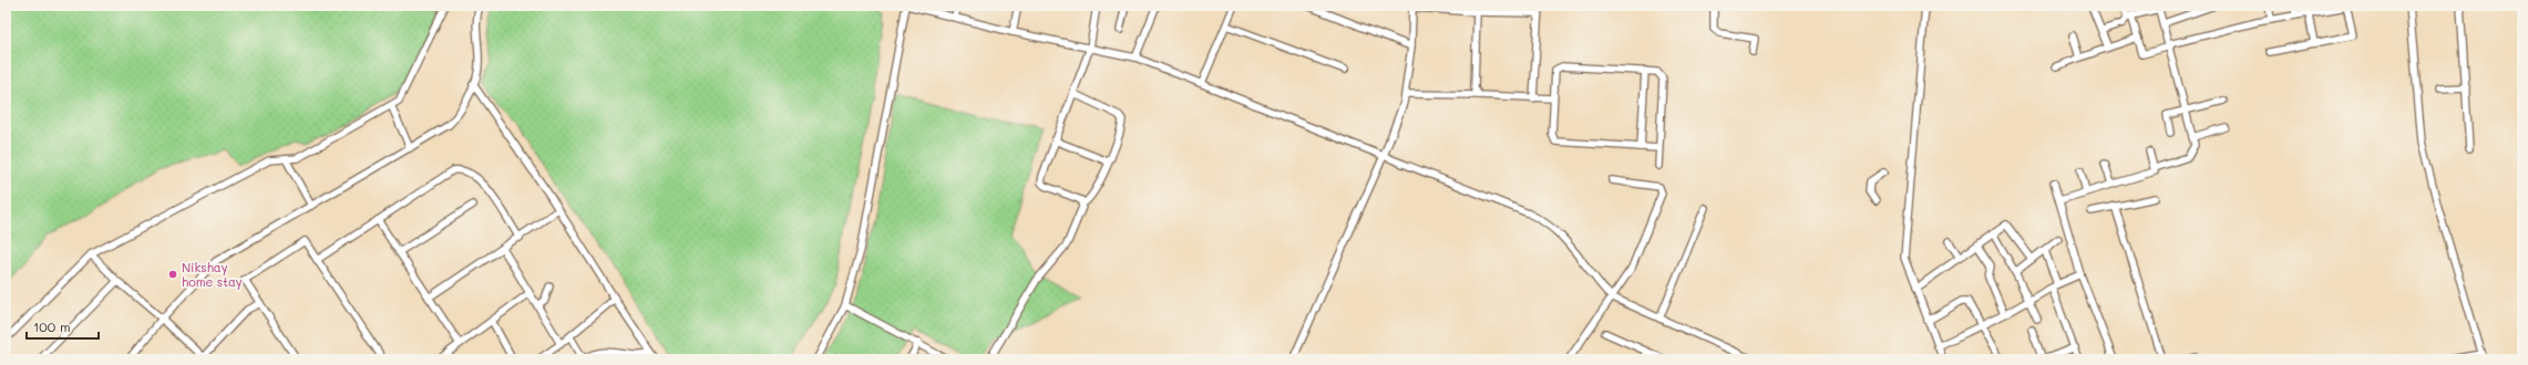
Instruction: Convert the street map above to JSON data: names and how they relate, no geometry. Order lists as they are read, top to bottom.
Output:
{
  "places": ["Nikshay home stay"],
  "scale_bar": "100 m"
}
